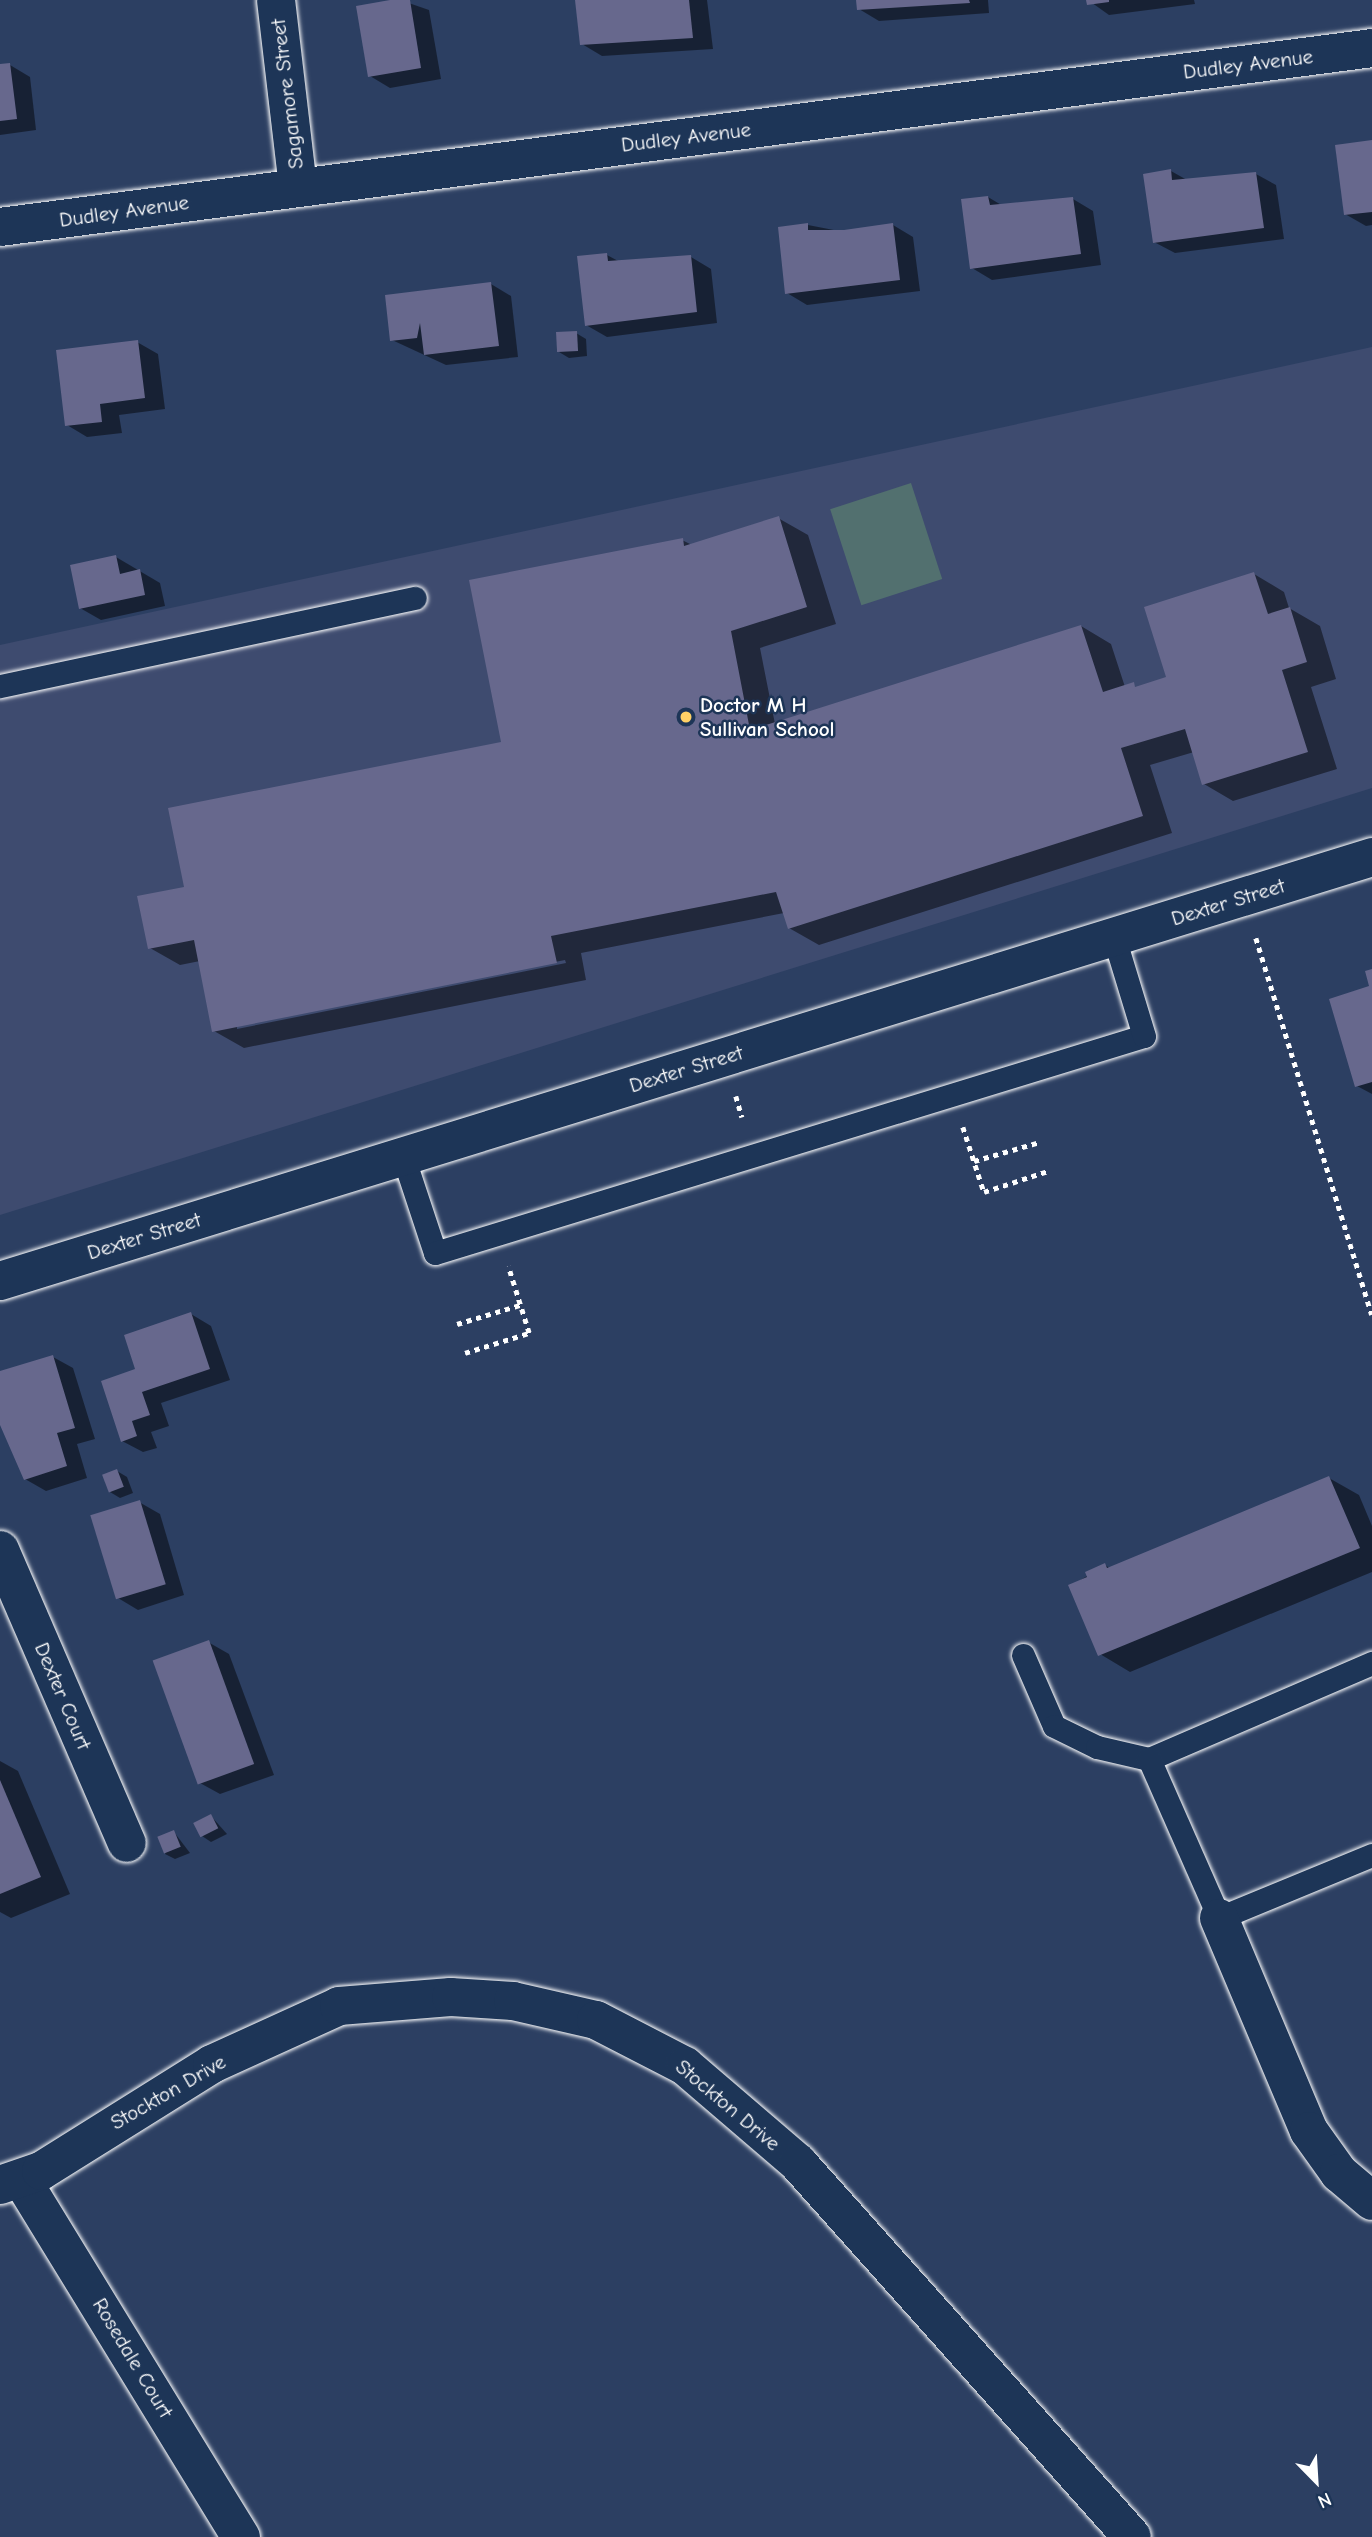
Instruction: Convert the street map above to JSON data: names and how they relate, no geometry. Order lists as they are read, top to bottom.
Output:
{
  "streets": {
    "street": [
      "Dudley Avenue",
      "Sagamore Street",
      "Dexter Street",
      "Dexter Court",
      "Stockton Drive",
      "Rosedale Court"
    ]
  },
  "crossings": [
    ["Dudley Avenue", "Sagamore Street"],
    ["Stockton Drive", "Rosedale Court"]
  ],
  "places": ["Doctor M H Sullivan School"],
  "north": "bottom right"
}
